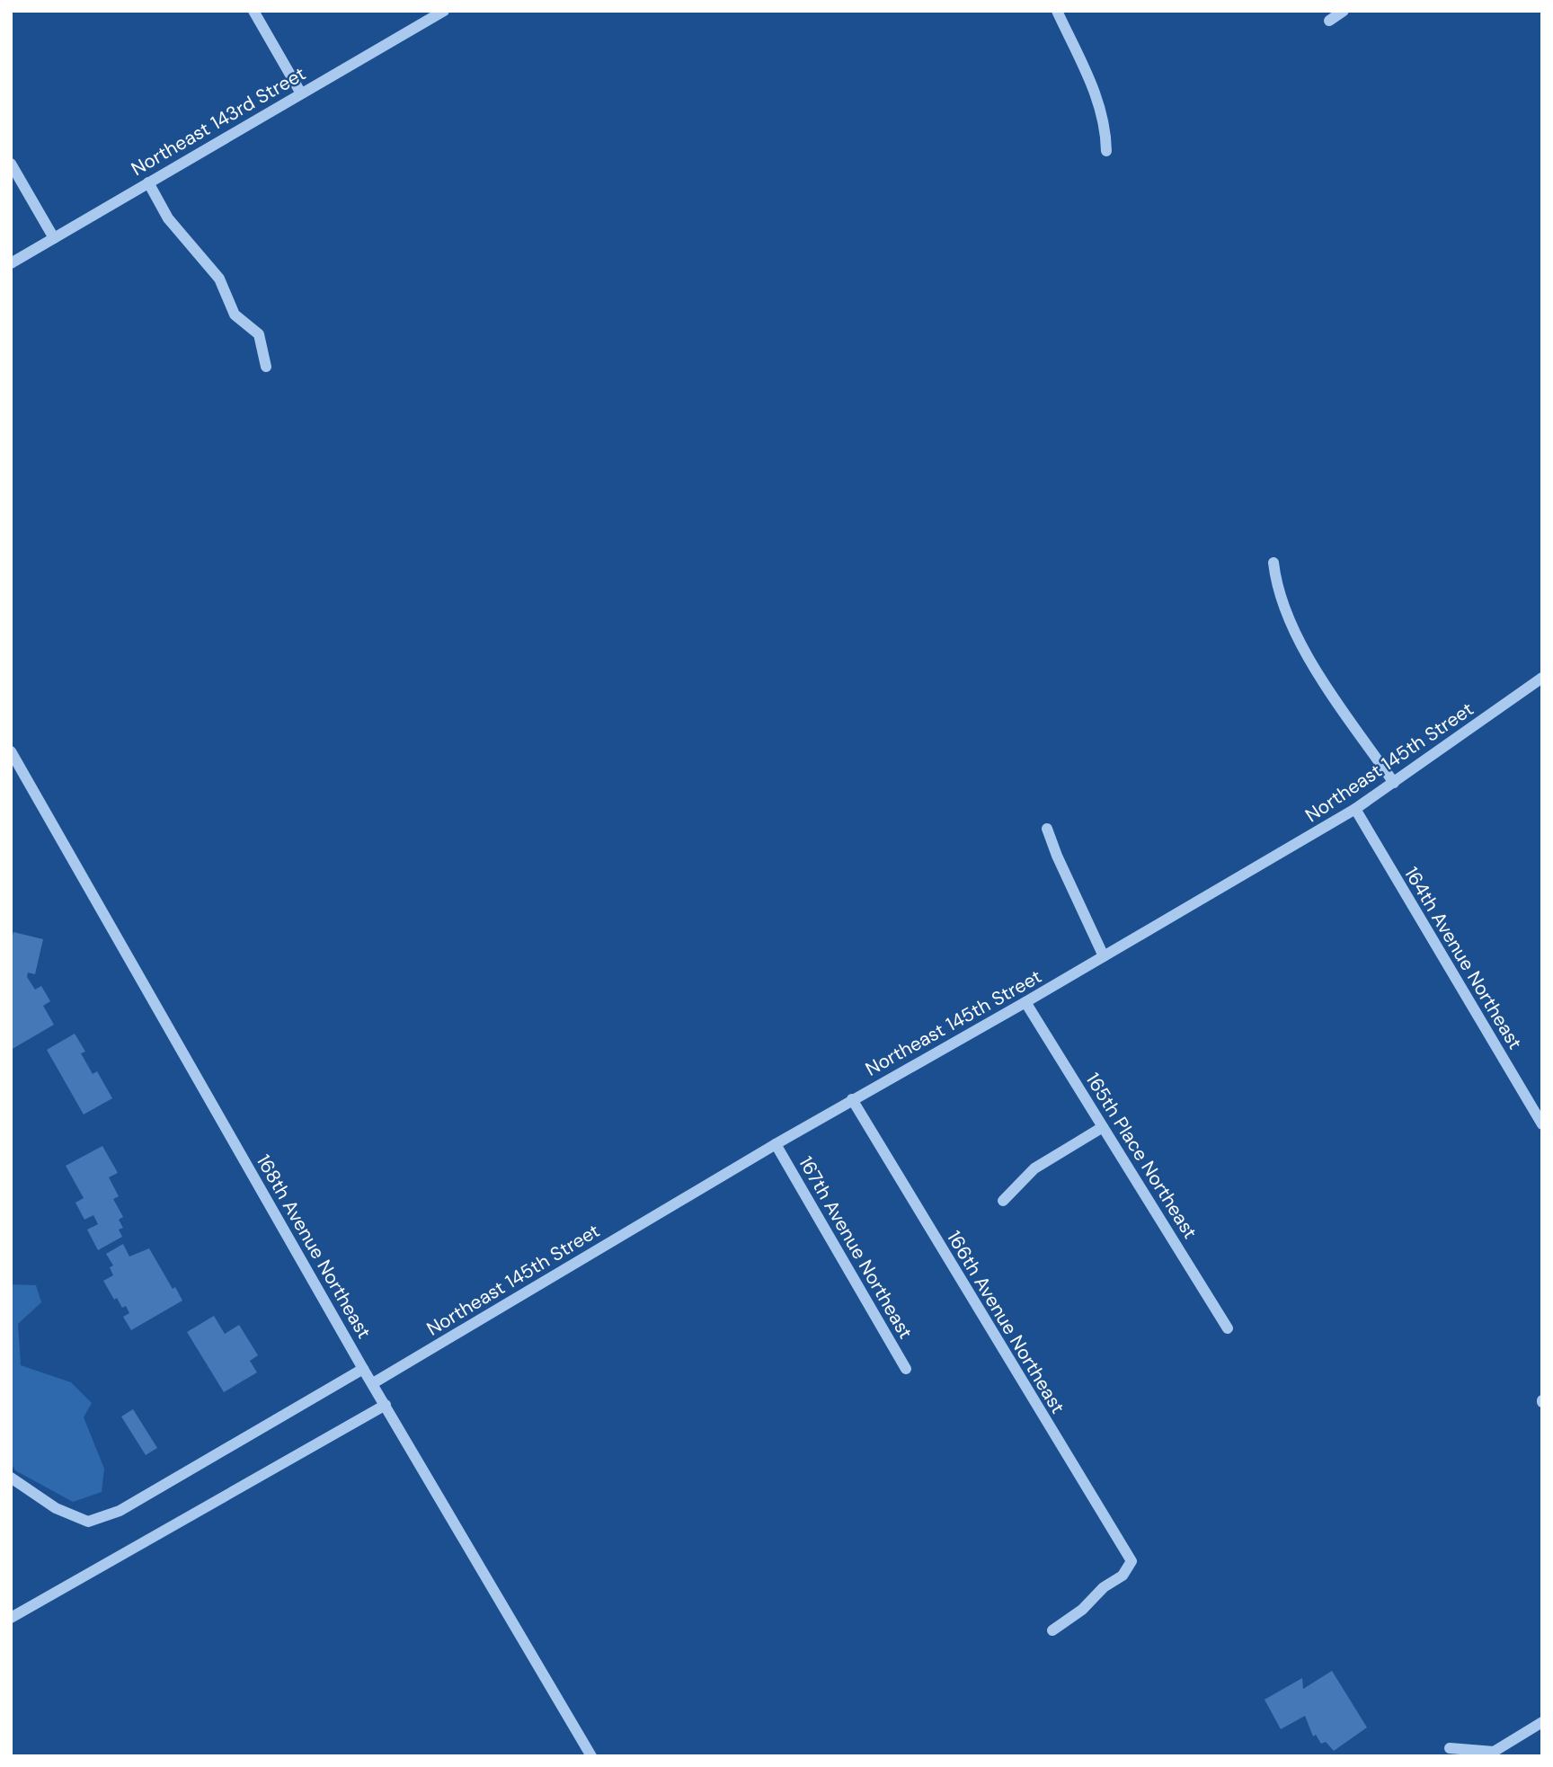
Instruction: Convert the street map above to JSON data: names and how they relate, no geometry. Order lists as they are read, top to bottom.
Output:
{
  "streets": {
    "street": [
      "Northeast 143rd Street",
      "Northeast 145th Street",
      "164th Avenue Northeast",
      "165th Place Northeast",
      "168th Avenue Northeast",
      "167th Avenue Northeast",
      "166th Avenue Northeast"
    ]
  },
  "crossings": [
    ["Northeast 145th Street", "164th Avenue Northeast"],
    ["Northeast 145th Street", "165th Place Northeast"],
    ["Northeast 145th Street", "168th Avenue Northeast"],
    ["Northeast 145th Street", "167th Avenue Northeast"],
    ["Northeast 145th Street", "166th Avenue Northeast"]
  ]
}
